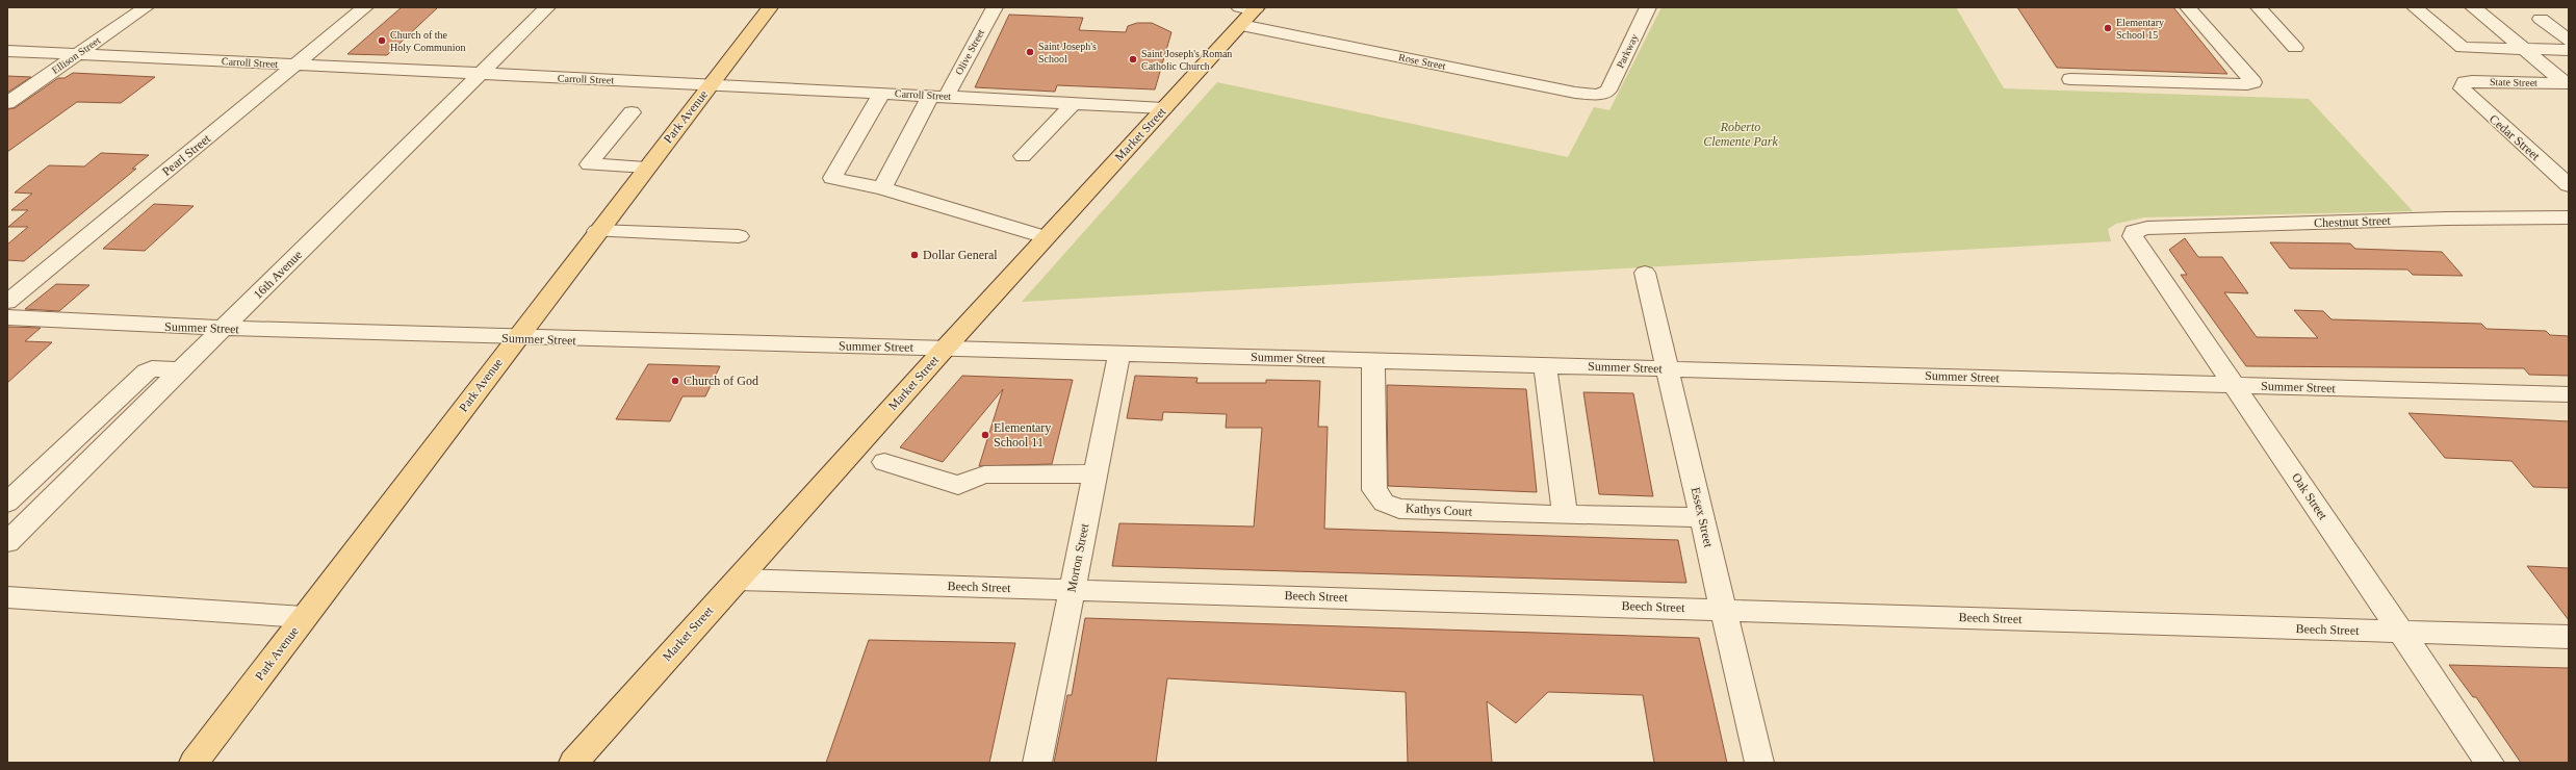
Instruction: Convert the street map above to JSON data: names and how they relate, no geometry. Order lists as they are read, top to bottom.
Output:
{
  "streets": {
    "main road": ["Park Avenue", "Market Street"],
    "street": [
      "Parkway",
      "Olive Street",
      "Ellison Street",
      "Rose Street",
      "Carroll Street",
      "State Street",
      "Cedar Street",
      "Pearl Street",
      "Chestnut Street",
      "16th Avenue",
      "Summer Street",
      "Oak Street",
      "Kathys Court",
      "Essex Street",
      "Morton Street",
      "Beech Street"
    ]
  },
  "crossings": [
    ["Parkway", "Rose Street"],
    ["Olive Street", "Carroll Street"],
    ["Ellison Street", "Carroll Street"],
    ["Rose Street", "Market Street"],
    ["Carroll Street", "Park Avenue"],
    ["Carroll Street", "Market Street"],
    ["Carroll Street", "Pearl Street"],
    ["Carroll Street", "16th Avenue"],
    ["State Street", "Cedar Street"],
    ["Park Avenue", "Summer Street"],
    ["Market Street", "Summer Street"],
    ["Market Street", "Beech Street"],
    ["Chestnut Street", "Oak Street"],
    ["16th Avenue", "Summer Street"],
    ["Summer Street", "Oak Street"],
    ["Summer Street", "Kathys Court"],
    ["Summer Street", "Essex Street"],
    ["Summer Street", "Morton Street"],
    ["Oak Street", "Beech Street"],
    ["Kathys Court", "Essex Street"],
    ["Essex Street", "Beech Street"],
    ["Morton Street", "Beech Street"]
  ],
  "parks": ["Roberto Clemente Park"],
  "places": [
    "Elementary School 15",
    "Church of the Holy Communion",
    "Saint Joseph's School",
    "Saint Joseph's Roman Catholic Church",
    "Dollar General",
    "Church of God",
    "Elementary School 11"
  ]
}
